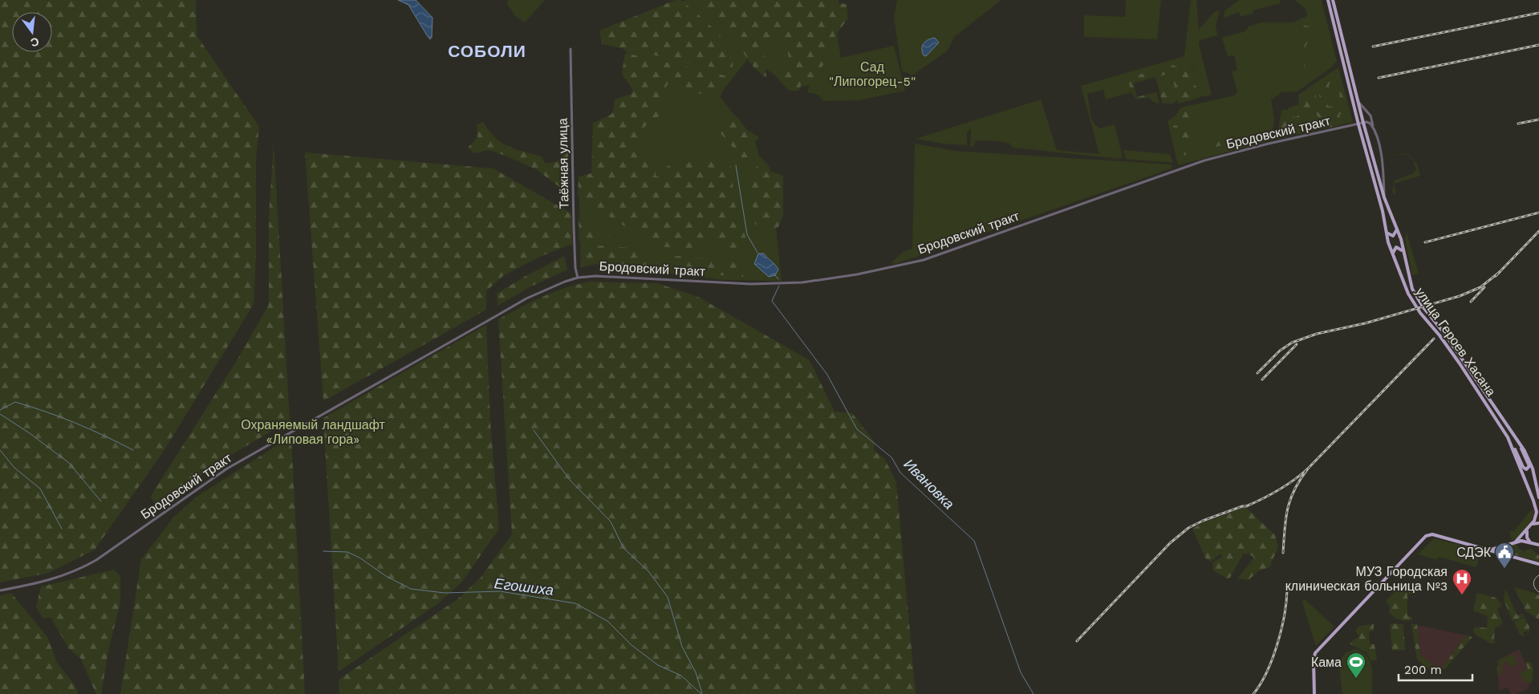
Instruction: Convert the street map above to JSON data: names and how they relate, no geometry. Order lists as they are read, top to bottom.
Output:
{
  "streets": {
    "main road": ["улица Героев Хасана"],
    "street": ["Бродовский тракт", "Таёжная улица"]
  },
  "crossings": [
    ["Бродовский тракт", "Таёжная улица"],
    ["Бродовский тракт", "улица Героев Хасана"]
  ],
  "districts": ["СОБОЛИ"],
  "water": ["Ивановка", "Егошиха"],
  "parks": ["Сад \"Липогорец-5\"", "Охраняемый ландшафт «Липовая гора»"],
  "places": {
    "public building": ["СДЭК"],
    "hospital": ["МУЗ Городская клиническая больница №3"],
    "sports": ["Кама"]
  },
  "scale_bar": "200 m",
  "north": "bottom"
}
